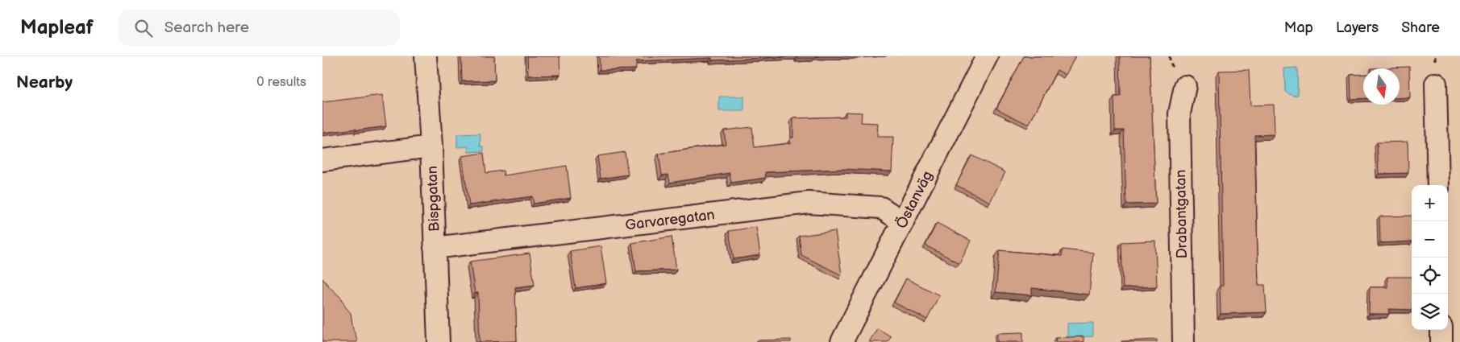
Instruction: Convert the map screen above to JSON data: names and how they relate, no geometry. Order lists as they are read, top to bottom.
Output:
{
  "streets": {
    "street": [
      "Bispgatan",
      "Östanväg",
      "Drabantgatan",
      "Garvaregatan"
    ]
  },
  "crossings": [
    ["Bispgatan", "Garvaregatan"],
    ["Östanväg", "Garvaregatan"]
  ],
  "north": "bottom",
  "page": {
    "header": "Mapleaf",
    "search": "Search here",
    "nav": ["Map", "Layers", "Share"],
    "heading": ["Nearby", "0 results"],
    "map_buttons": ["+", "−"]
  }
}
